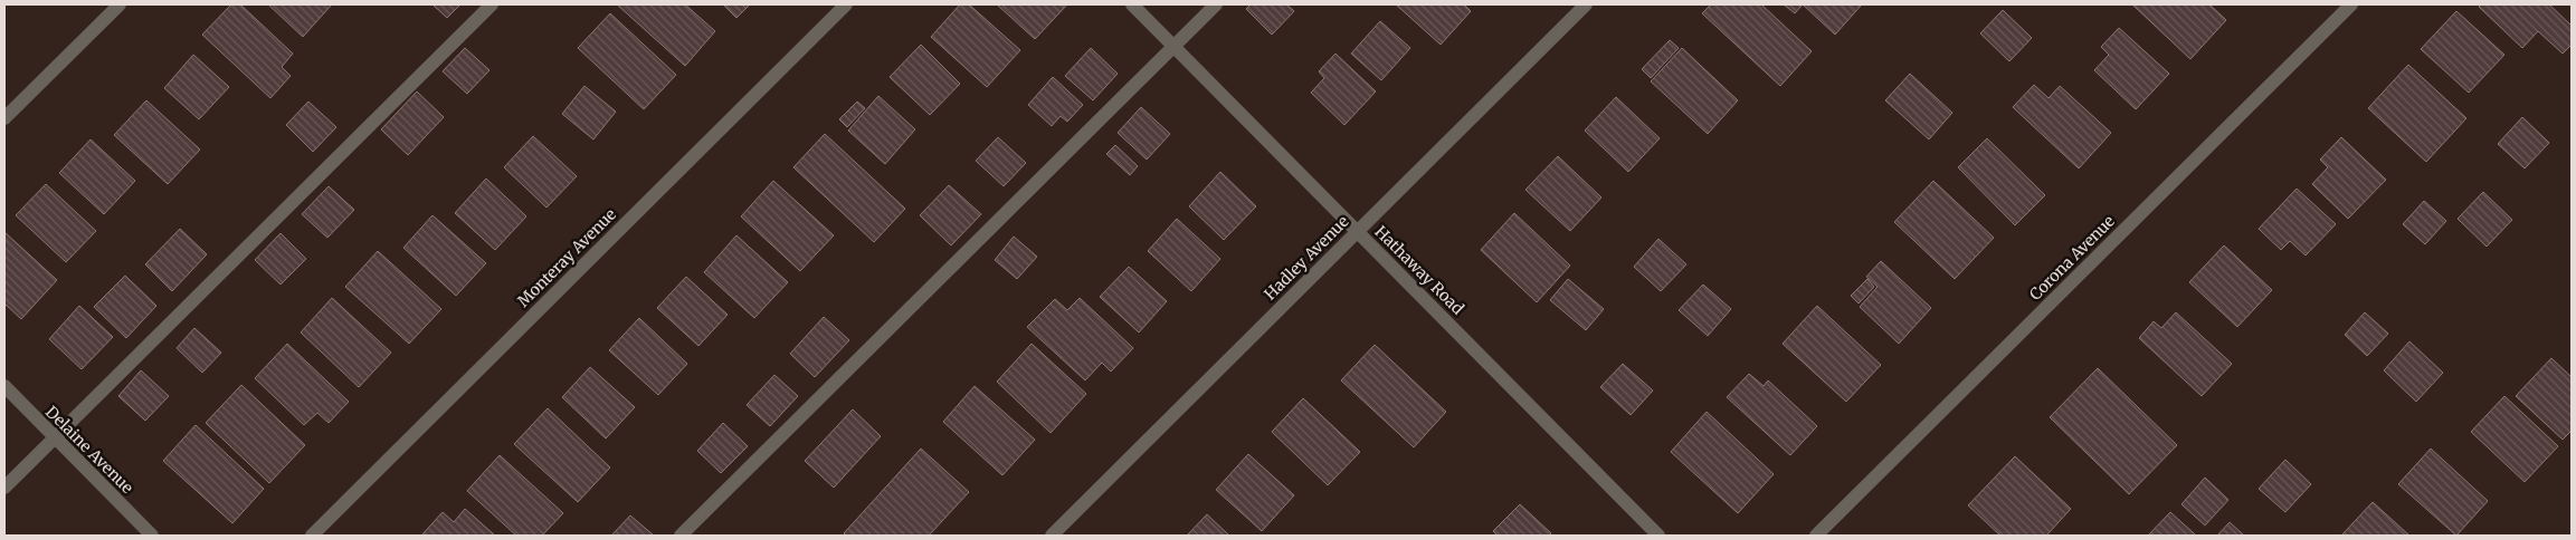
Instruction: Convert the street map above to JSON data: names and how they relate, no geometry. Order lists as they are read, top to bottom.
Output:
{
  "streets": {
    "street": [
      "Monteray Avenue",
      "Hadley Avenue",
      "Corona Avenue",
      "Hathaway Road",
      "Delaine Avenue"
    ]
  },
  "crossings": [
    ["Hadley Avenue", "Hathaway Road"]
  ]
}
